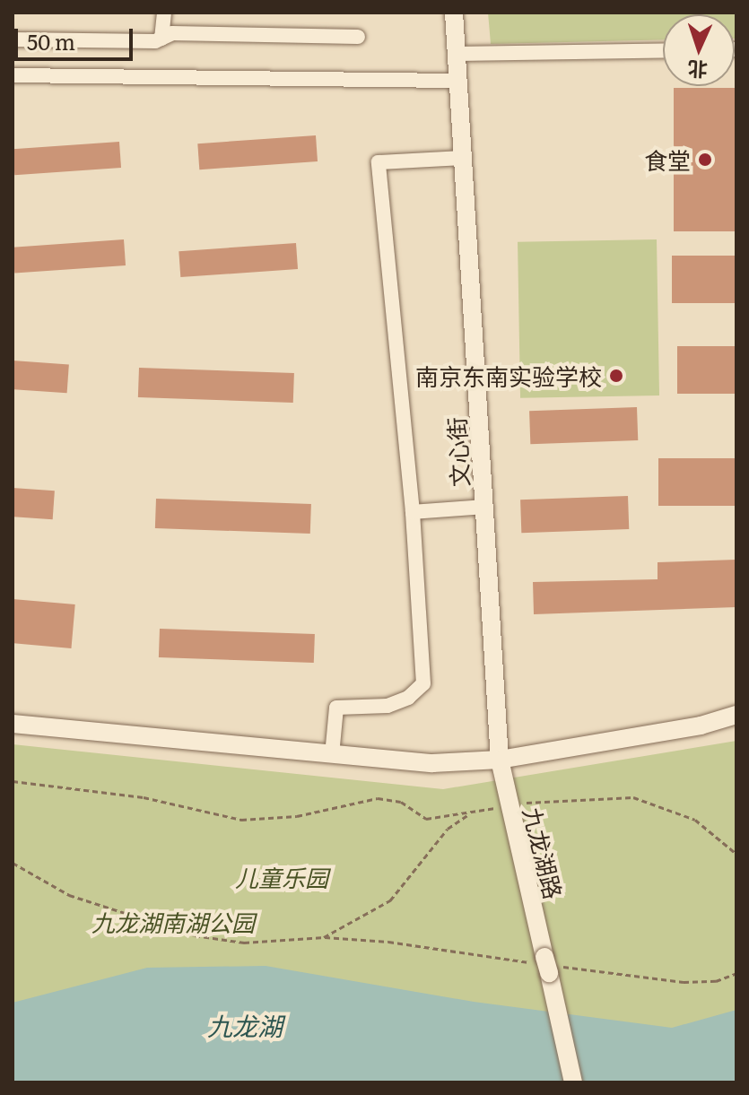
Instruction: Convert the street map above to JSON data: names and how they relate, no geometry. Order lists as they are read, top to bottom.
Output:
{
  "streets": {
    "street": ["文心街", "九龙湖路"]
  },
  "crossings": [
    ["文心街", "九龙湖路"]
  ],
  "water": ["九龙湖"],
  "parks": ["儿童乐园", "九龙湖南湖公园"],
  "places": ["食堂", "南京东南实验学校"],
  "scale_bar": "50 m",
  "north": "bottom"
}
